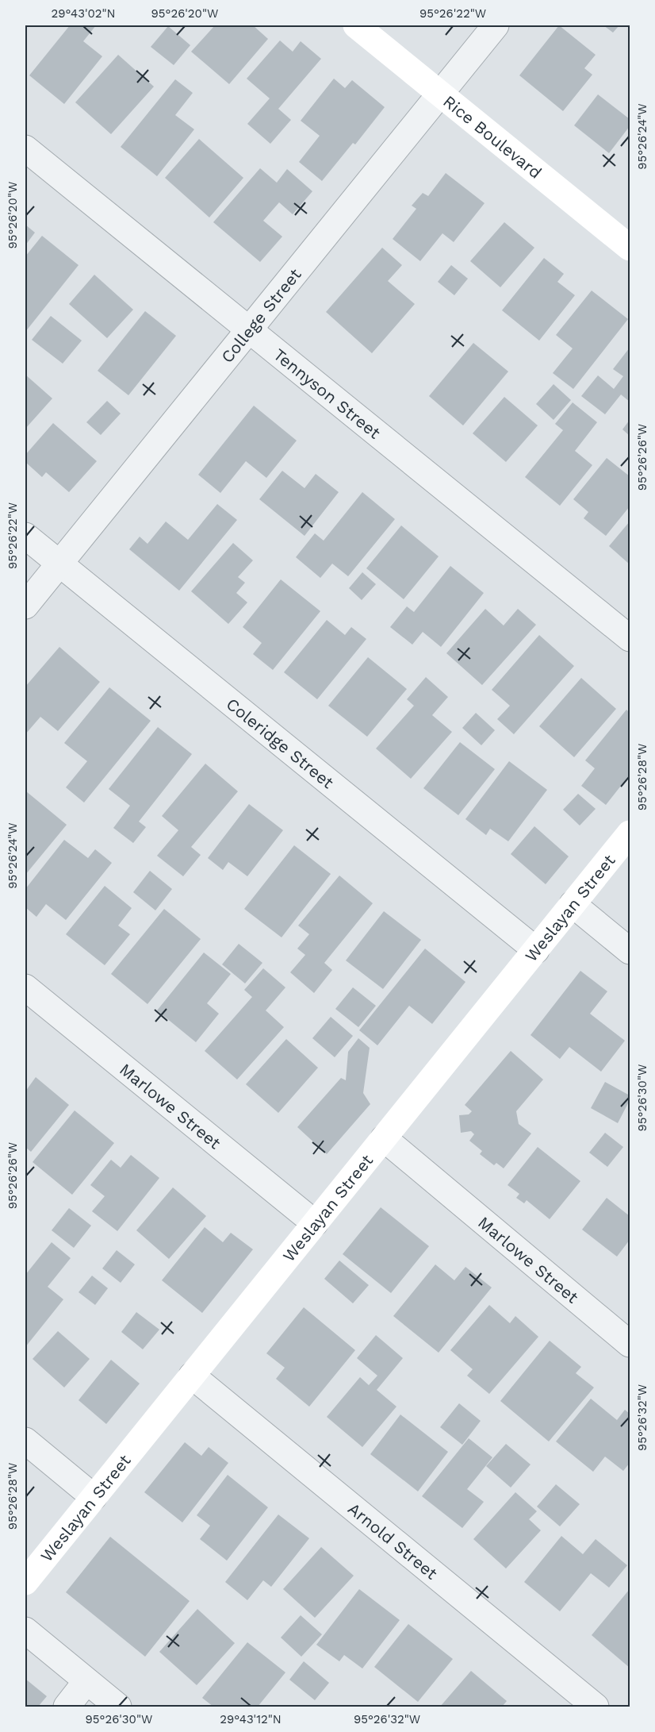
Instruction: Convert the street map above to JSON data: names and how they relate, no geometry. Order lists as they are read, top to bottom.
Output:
{
  "streets": {
    "main road": ["Rice Boulevard", "Weslayan Street"],
    "street": [
      "College Street",
      "Tennyson Street",
      "Coleridge Street",
      "Marlowe Street",
      "Arnold Street"
    ]
  },
  "crossings": [
    ["Rice Boulevard", "College Street"],
    ["College Street", "Tennyson Street"],
    ["College Street", "Coleridge Street"],
    ["Coleridge Street", "Weslayan Street"],
    ["Weslayan Street", "Marlowe Street"],
    ["Weslayan Street", "Arnold Street"]
  ],
  "coordinates": [
    "29°43'02\"N",
    "95°26'20\"W",
    "95°26'22\"W",
    "95°26'24\"W",
    "95°26'26\"W",
    "95°26'28\"W",
    "95°26'30\"W",
    "95°26'32\"W",
    "29°43'12\"N"
  ]
}
